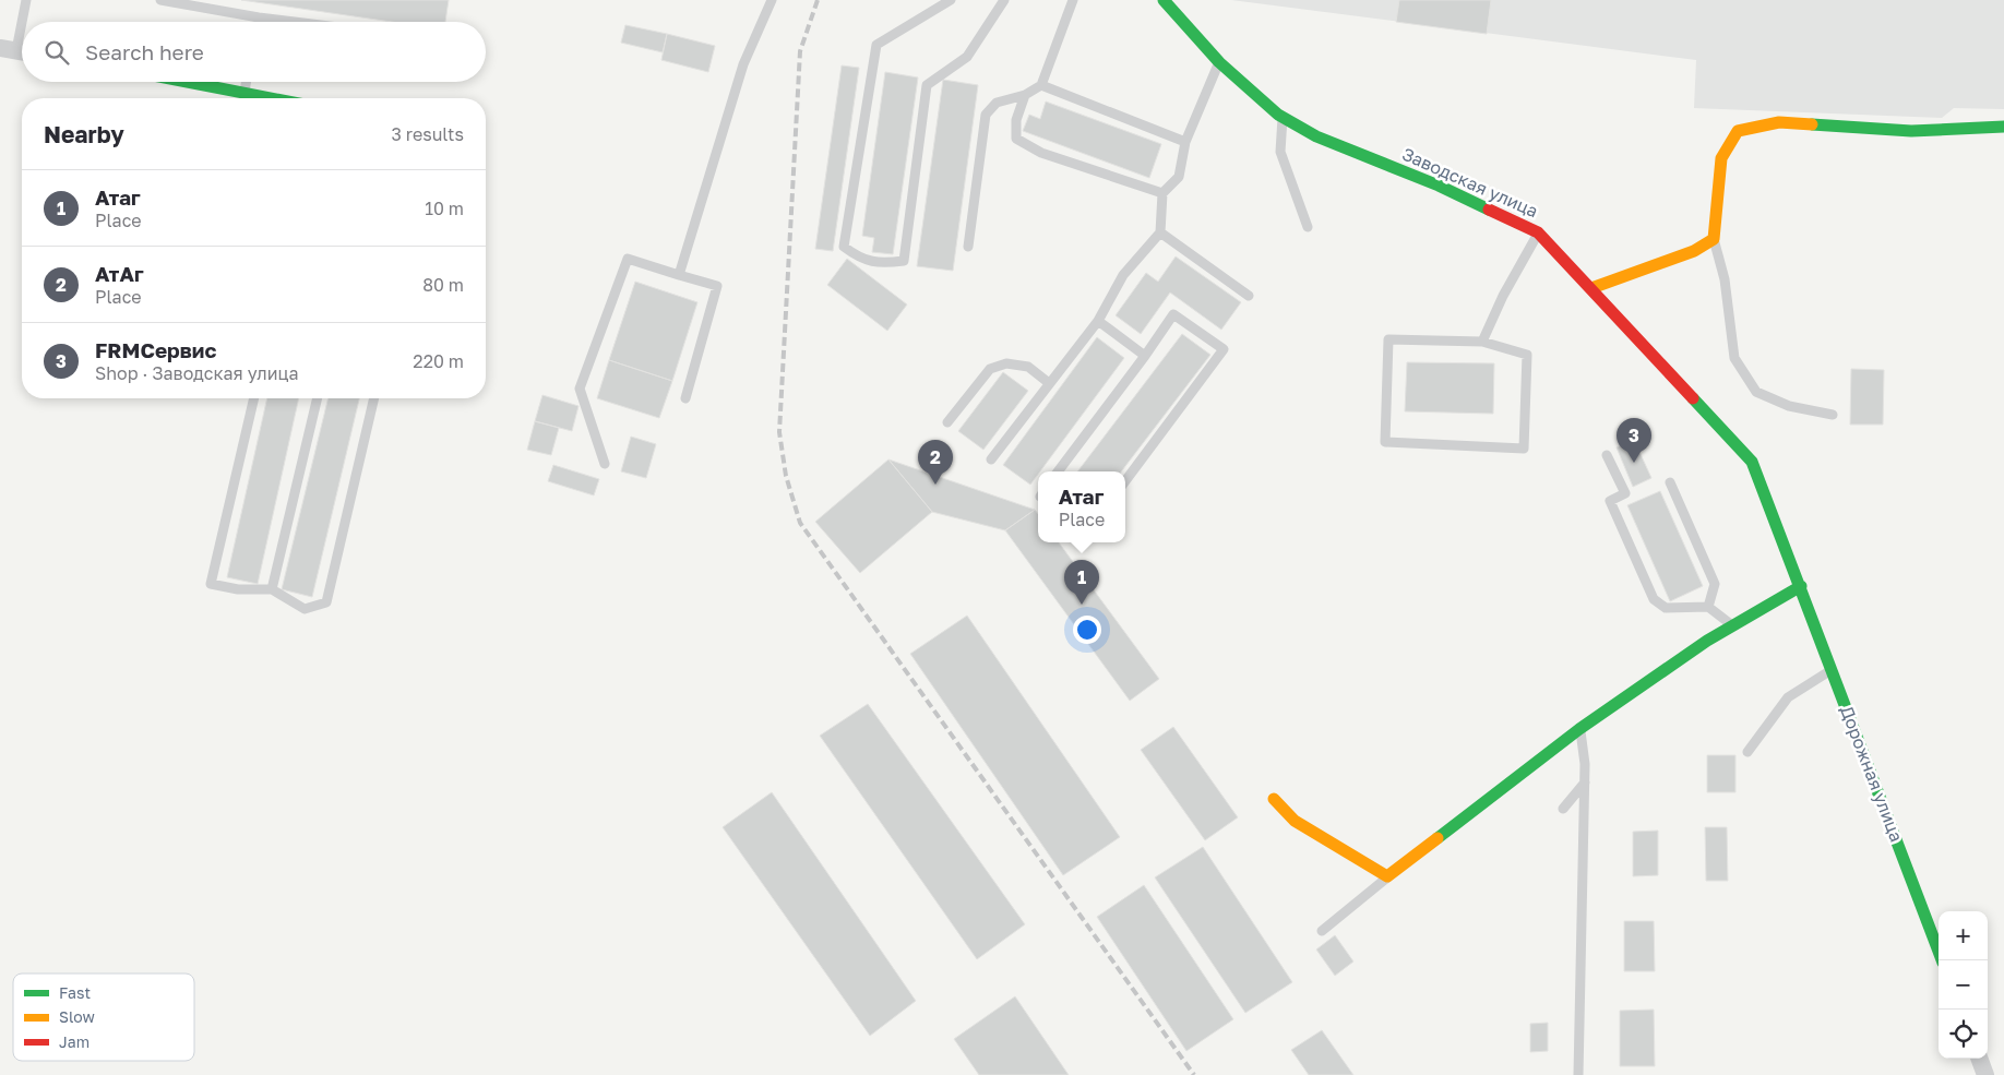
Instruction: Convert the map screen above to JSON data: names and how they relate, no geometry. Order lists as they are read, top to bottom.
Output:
{
  "streets": {
    "street": ["Заводская улица", "Дорожная улица"]
  },
  "crossings": [
    ["Заводская улица", "Дорожная улица"]
  ],
  "legend": ["Fast", "Slow", "Jam"],
  "page": {
    "search": "Search here",
    "heading": ["Nearby", "3 results"],
    "list": [
      {
        "mark": "1",
        "name": "Атаг",
        "note": "Place",
        "value": "10 m"
      },
      {
        "mark": "2",
        "name": "АтАг",
        "note": "Place",
        "value": "80 m"
      },
      {
        "mark": "3",
        "name": "FRMСервис",
        "note": "Shop · Заводская улица",
        "value": "220 m"
      }
    ],
    "pins": ["3", "2", "1"],
    "popup": ["Атаг", "Place"],
    "map_buttons": ["+", "−"]
  }
}
